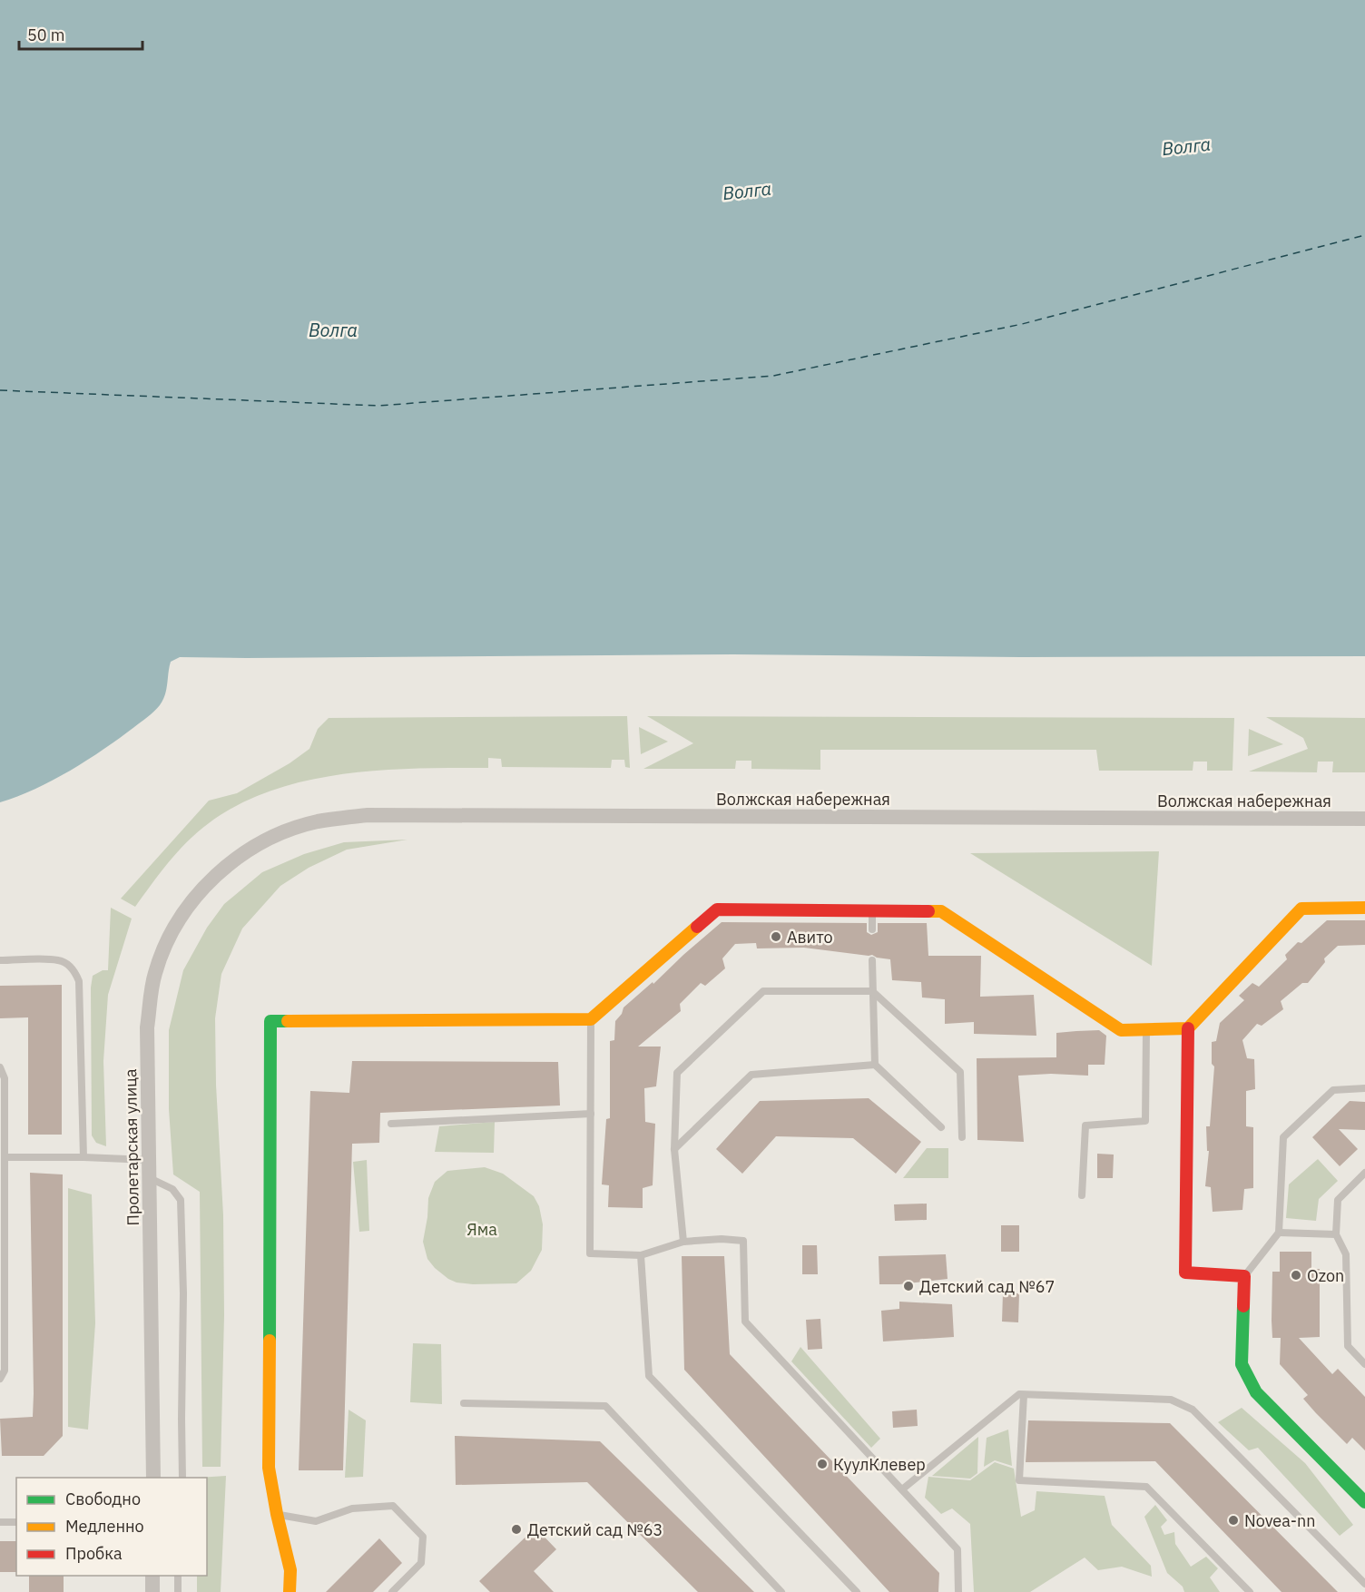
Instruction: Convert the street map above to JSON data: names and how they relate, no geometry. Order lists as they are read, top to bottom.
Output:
{
  "streets": {
    "street": ["Волжская набережная", "Пролетарская улица"]
  },
  "crossings": [
    ["Волжская набережная", "Пролетарская улица"]
  ],
  "water": ["Волга"],
  "parks": ["Яма"],
  "places": [
    "Авито",
    "Ozon",
    "Детский сад №67",
    "КуулКлевер",
    "Novea-nn",
    "Детский сад №63"
  ],
  "legend": ["Свободно", "Медленно", "Пробка"],
  "scale_bar": "50 m"
}
